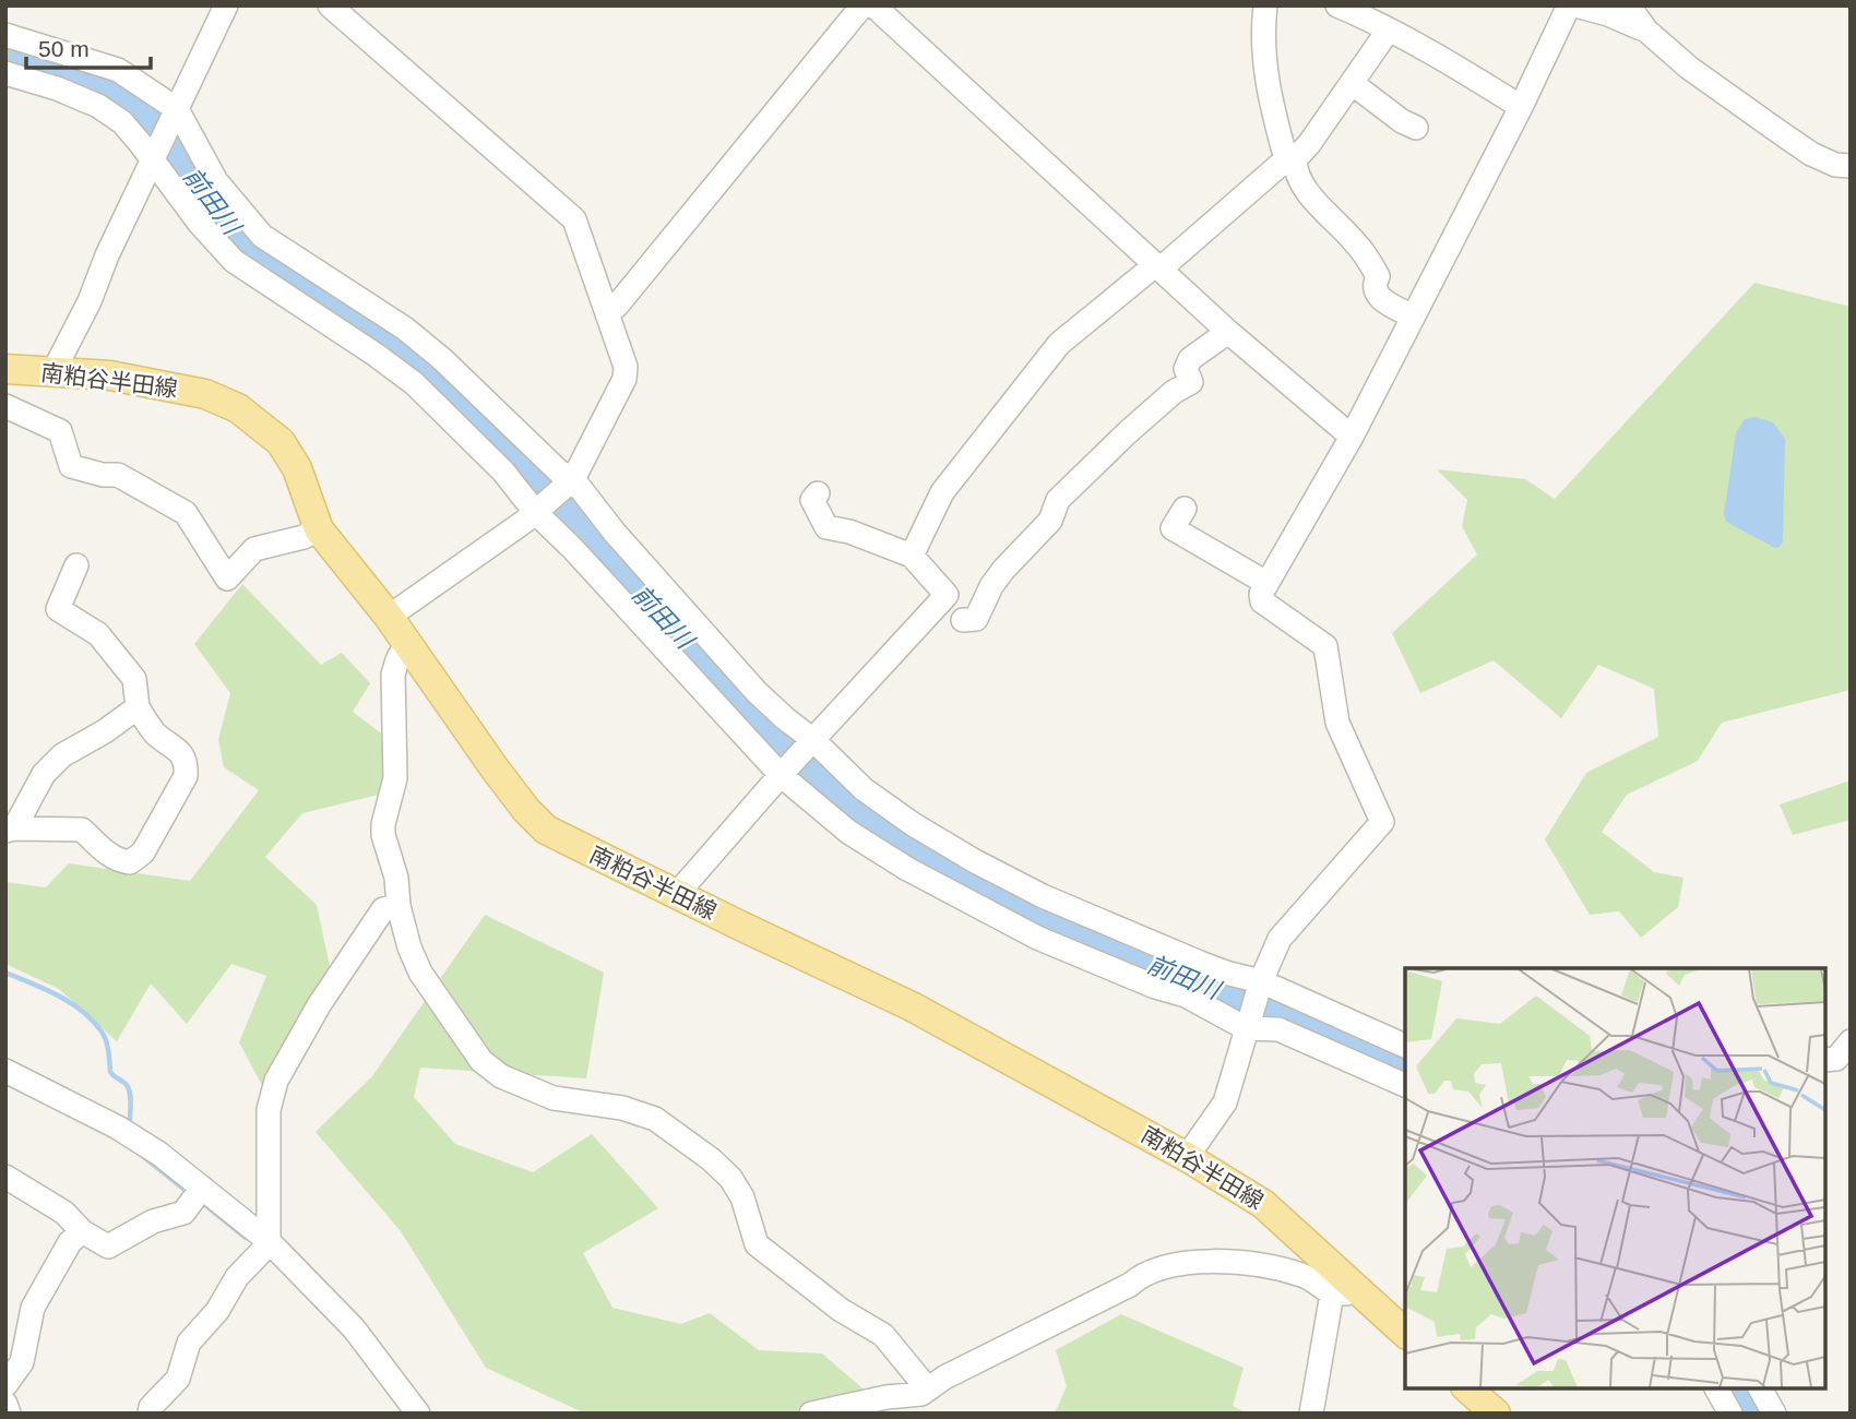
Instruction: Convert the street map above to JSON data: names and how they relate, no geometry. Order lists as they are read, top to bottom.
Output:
{
  "streets": {
    "main road": ["南粕谷半田線"]
  },
  "water": ["前田川"],
  "scale_bar": "50 m"
}
